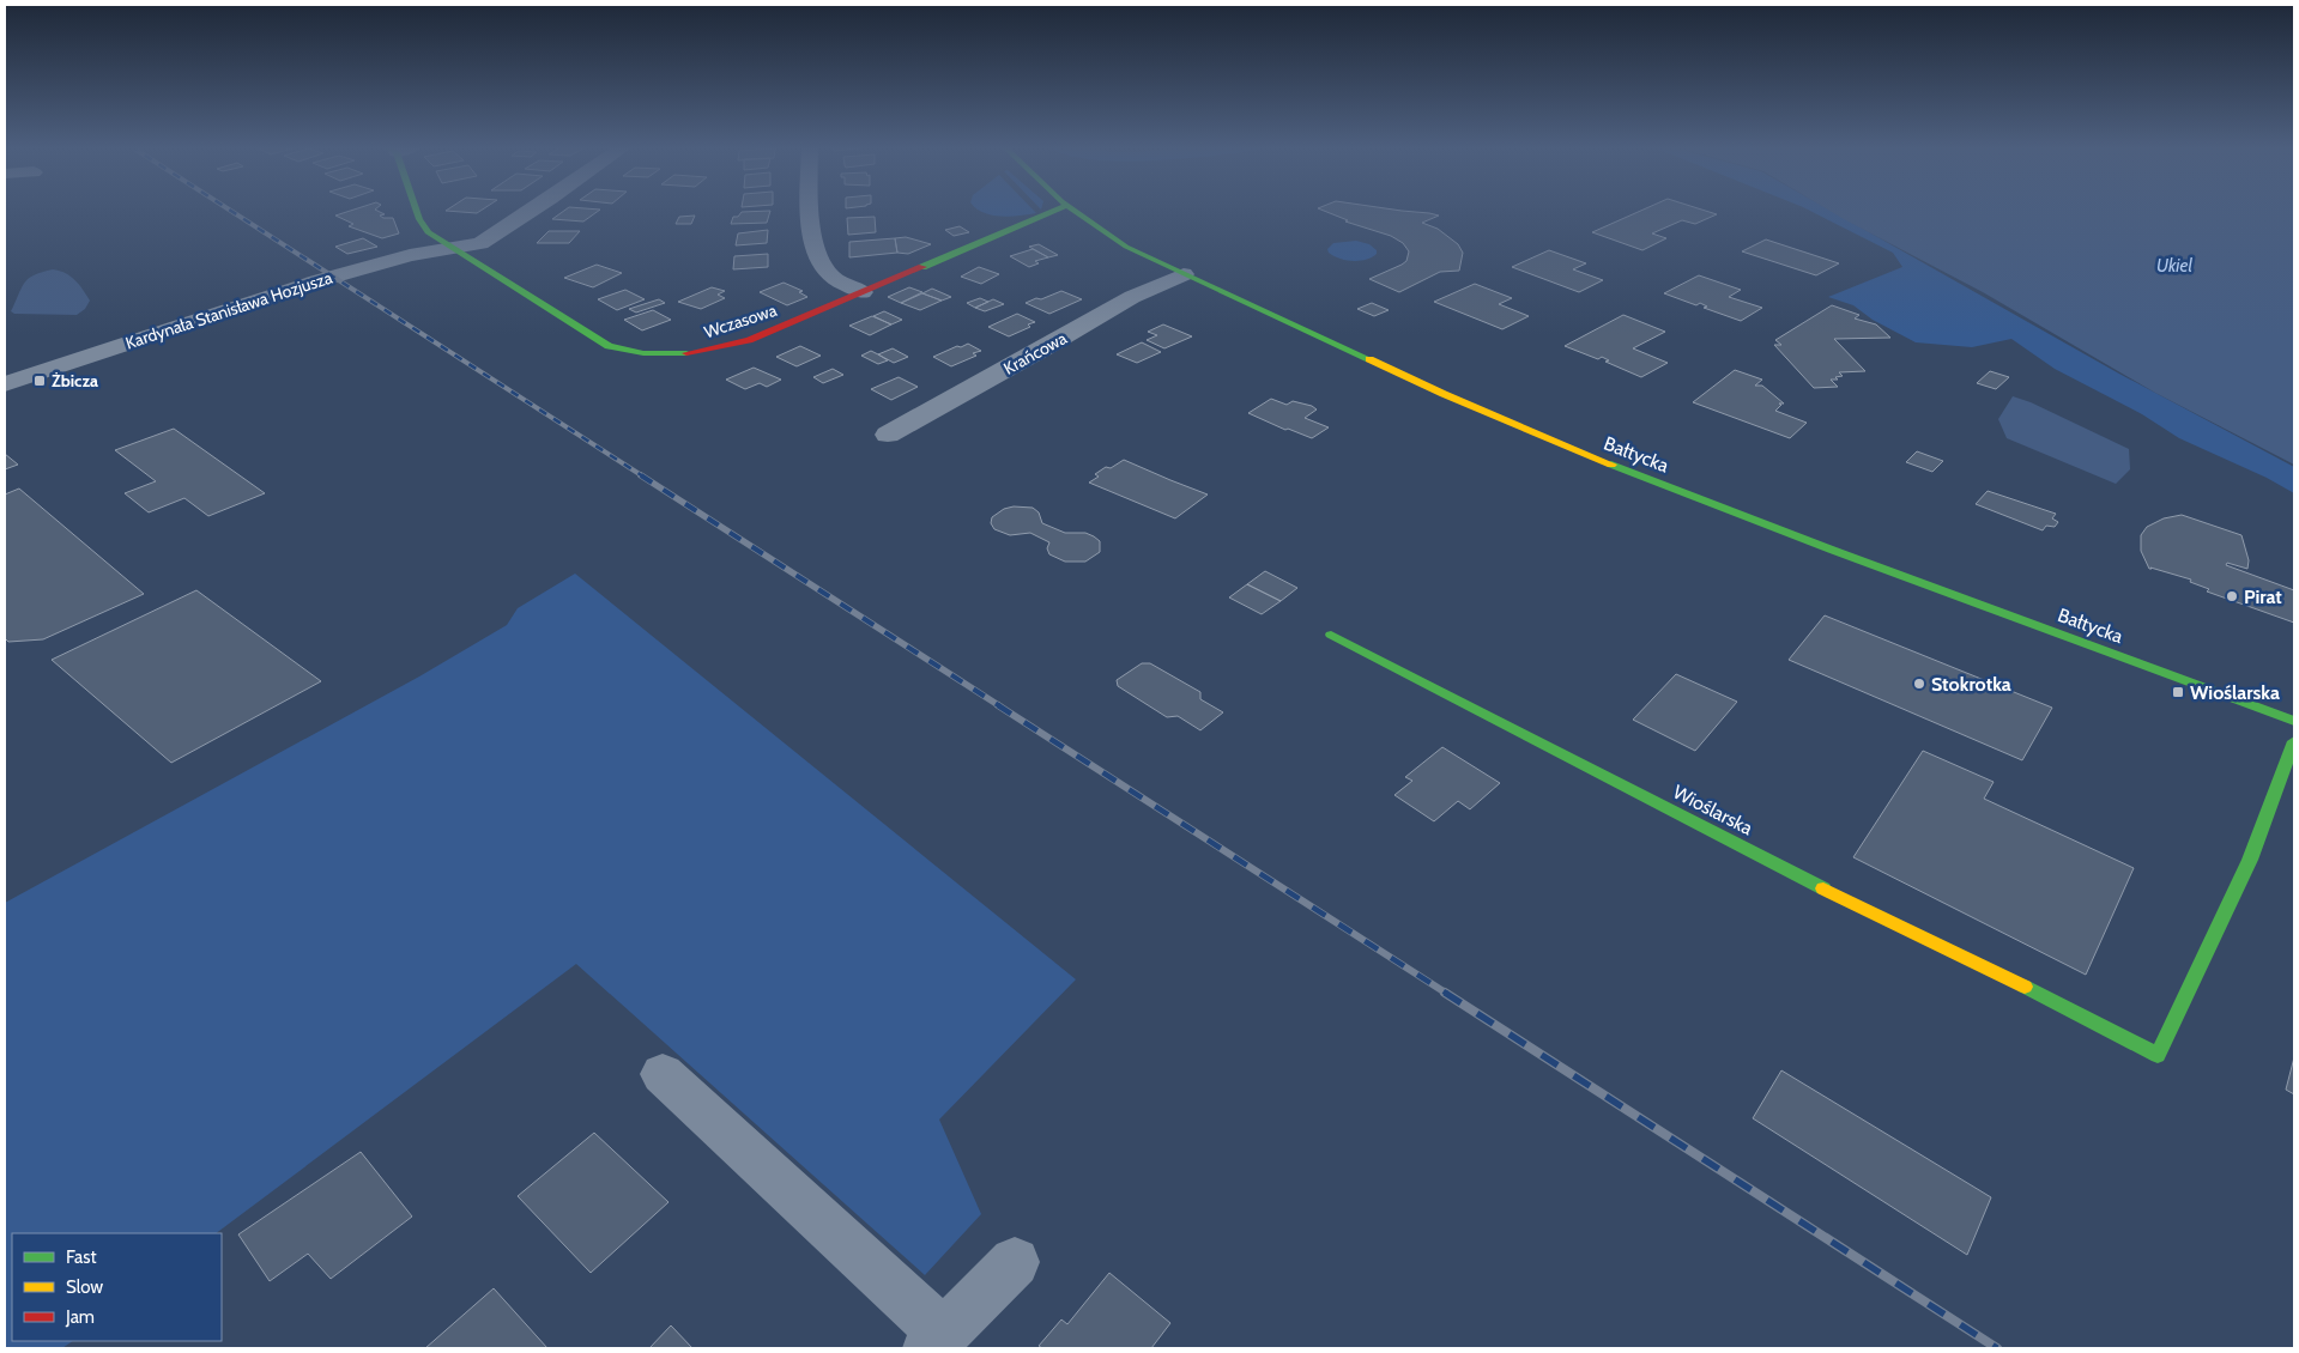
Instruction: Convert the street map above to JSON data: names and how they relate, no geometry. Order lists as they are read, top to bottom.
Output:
{
  "streets": {
    "street": [
      "Kardynała Stanisława Hozjusza",
      "Wczasowa",
      "Krańcowa",
      "Bałtycka",
      "Wioślarska"
    ]
  },
  "crossings": [
    ["Kardynała Stanisława Hozjusza", "Wczasowa"],
    ["Krańcowa", "Bałtycka"]
  ],
  "water": ["Ukiel"],
  "places": {
    "transit": ["Żbicza", "Wioślarska"],
    "other": ["Pirat", "Stokrotka"]
  },
  "legend": ["Fast", "Slow", "Jam"]
}
